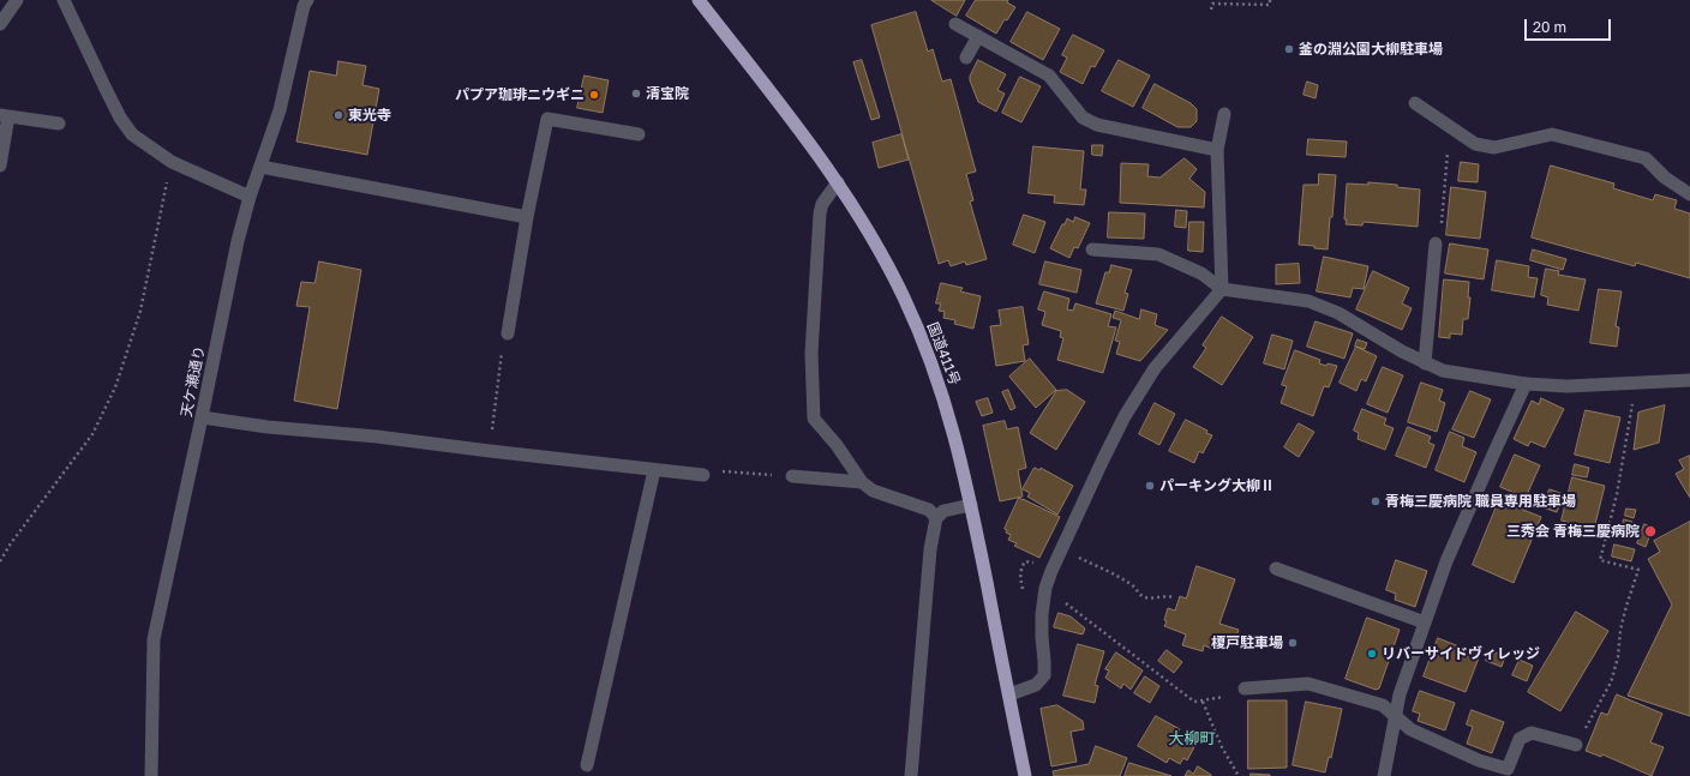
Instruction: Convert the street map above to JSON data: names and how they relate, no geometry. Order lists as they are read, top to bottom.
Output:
{
  "streets": {
    "highway": ["国道411号"],
    "street": ["天ケ瀬通り"]
  },
  "districts": ["大柳町"],
  "places": [
    "釜の淵公園大柳駐車場",
    "清宝院",
    "パプア珈琲ニウギニ",
    "東光寺",
    "パーキング大柳Ⅱ",
    "青梅三慶病院 職員専用駐車場",
    "三秀会 青梅三慶病院",
    "榎戸駐車場",
    "リバーサイドヴィレッジ"
  ],
  "scale_bar": "20 m"
}
